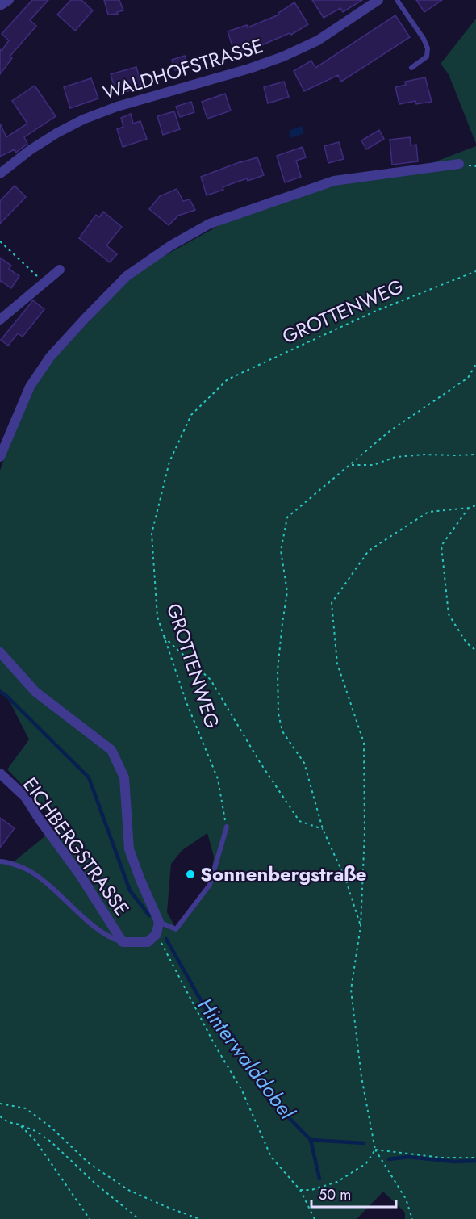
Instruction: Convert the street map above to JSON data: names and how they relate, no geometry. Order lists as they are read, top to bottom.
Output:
{
  "streets": {
    "street": ["WALDHOFSTRASSE", "EICHBERGSTRASSE"],
    "path": ["GROTTENWEG"]
  },
  "water": ["Hinterwalddobel"],
  "places": ["Sonnenbergstraße"],
  "scale_bar": "50 m"
}
